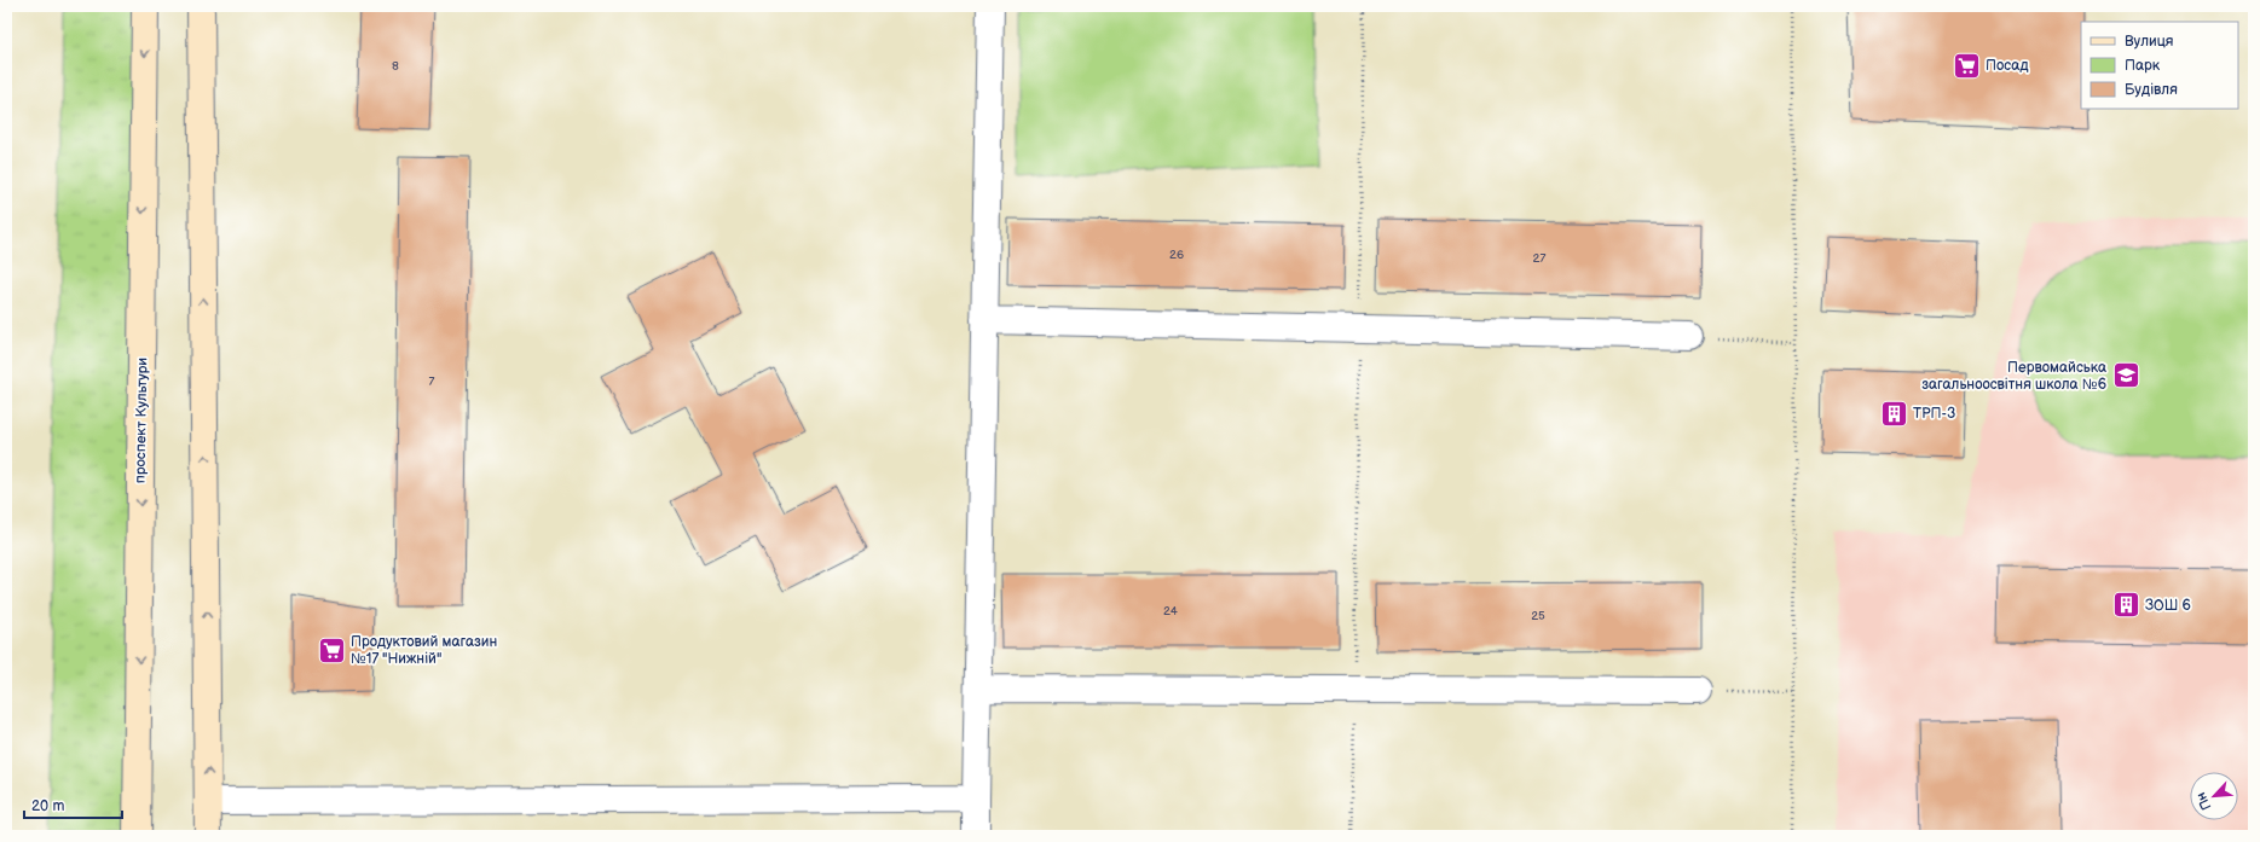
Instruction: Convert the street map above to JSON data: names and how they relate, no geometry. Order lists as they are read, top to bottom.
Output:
{
  "streets": {
    "street": ["проспект Культури"]
  },
  "places": {
    "supermarket": ["Посад", "Продуктовий магазин №17 \"Нижній\""],
    "school or university": ["Первомайська загальноосвітня школа №6"],
    "building": ["ТРП-3", "ЗОШ 6"]
  },
  "house_numbers": [
    "8",
    "26",
    "27",
    "7",
    "24",
    "25"
  ],
  "legend": ["Вулиця", "Парк", "Будівля"],
  "scale_bar": "20 m",
  "north": "bottom left"
}
